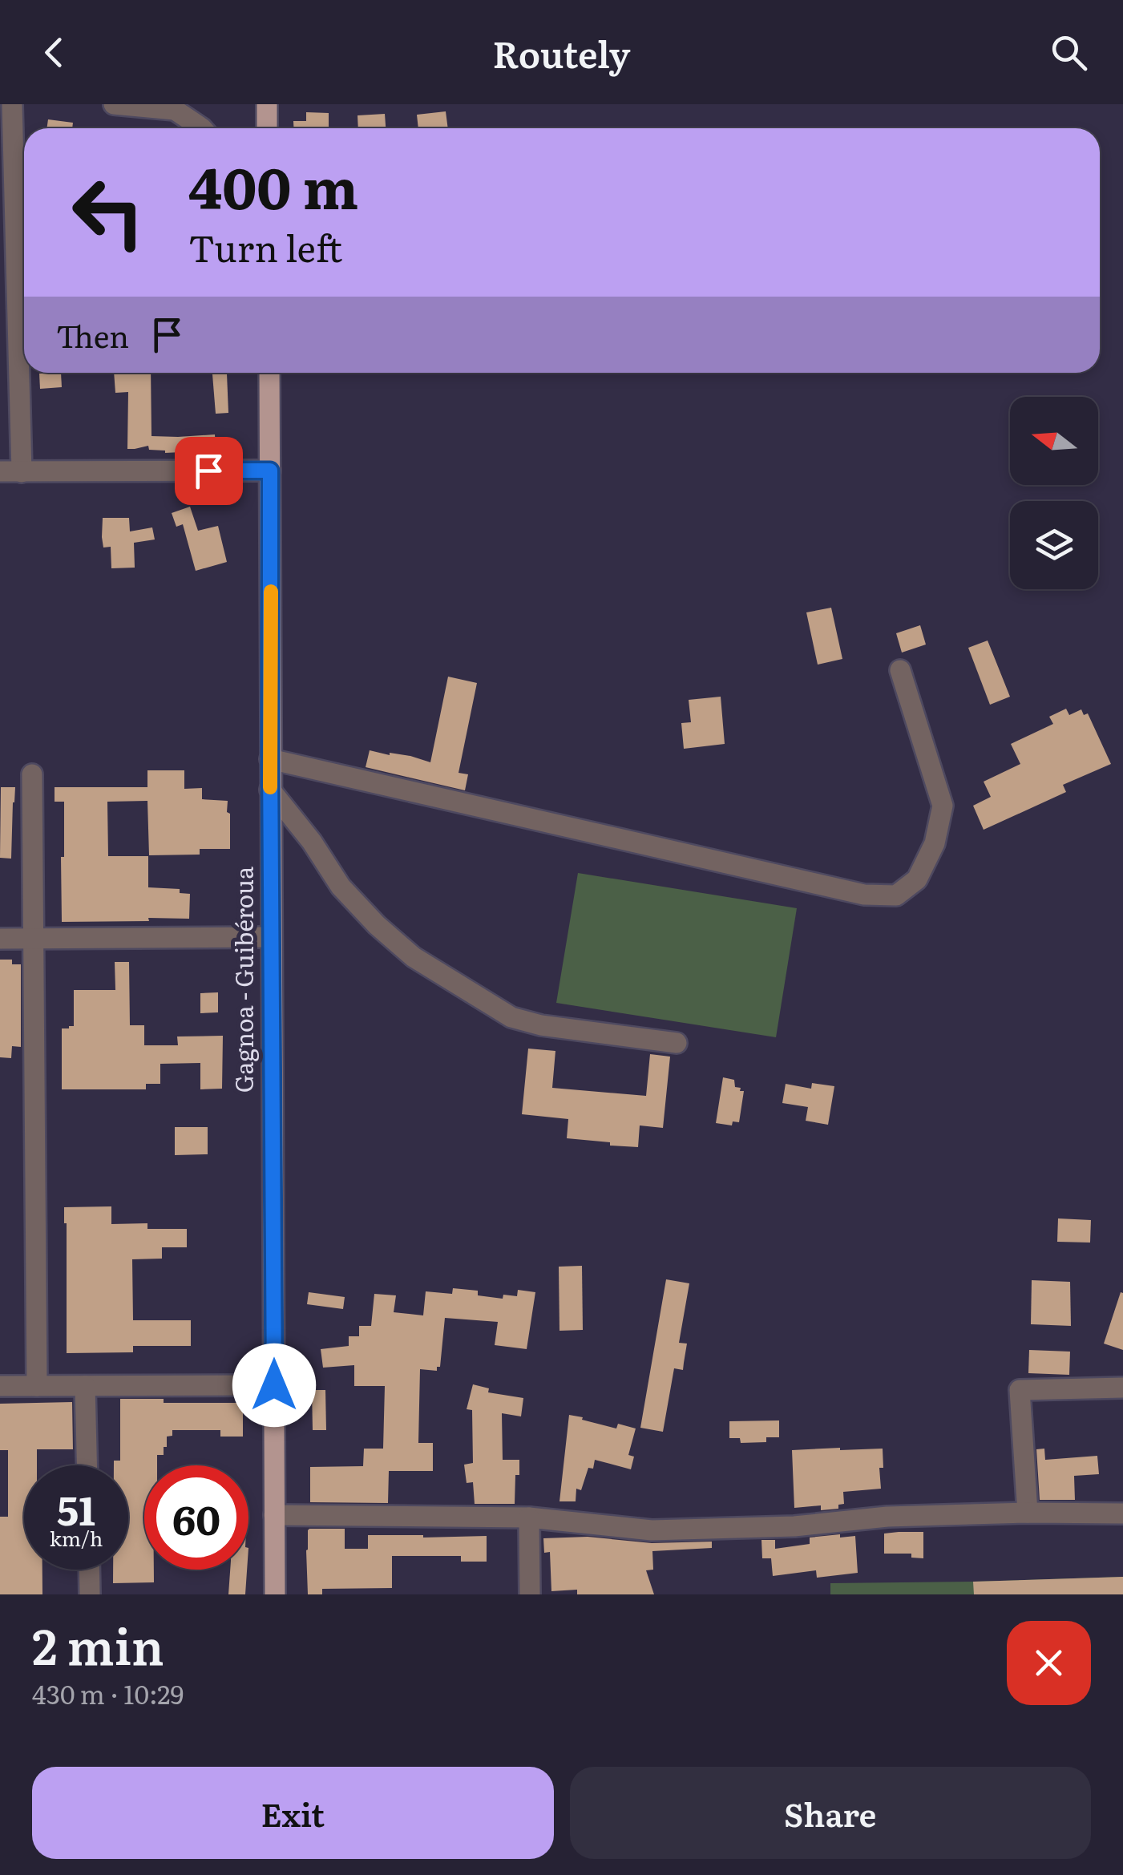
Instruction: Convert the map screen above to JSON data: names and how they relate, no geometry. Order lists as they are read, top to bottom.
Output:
{
  "streets": {
    "main road": ["Gagnoa - Guibéroua"]
  },
  "north": "left",
  "page": {
    "header": "Routely",
    "turn": ["400 m", "Turn left"],
    "then": "Then",
    "speed": "51 km/h",
    "limit": "60",
    "heading": ["2 min", "430 m · 10:29"],
    "buttons": ["Exit", "Share"]
  }
}
